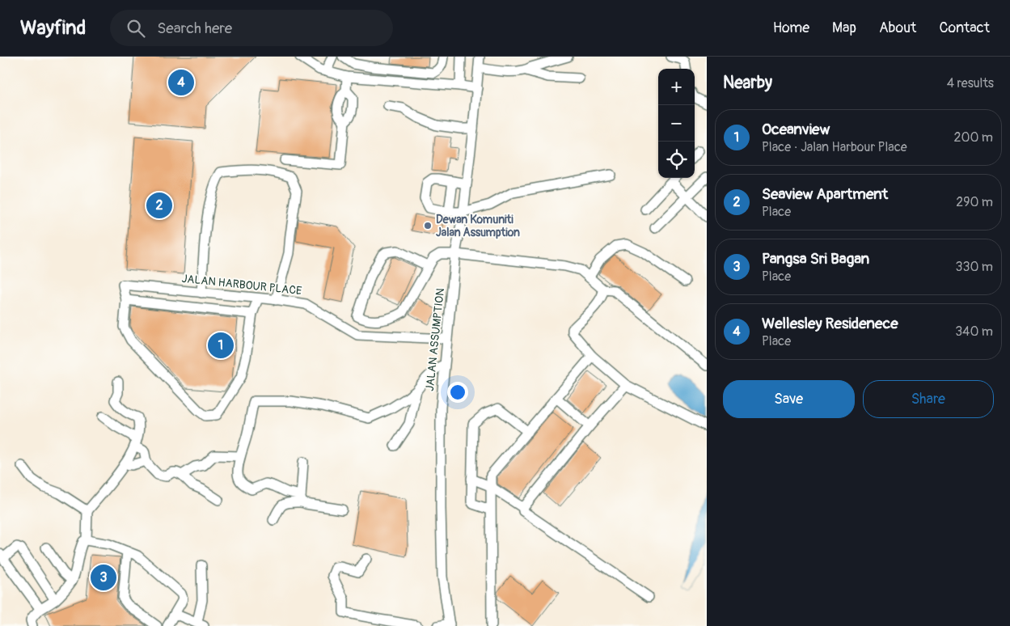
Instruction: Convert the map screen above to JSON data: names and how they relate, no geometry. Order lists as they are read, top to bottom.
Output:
{
  "streets": {
    "street": ["JALAN HARBOUR PLACE", "JALAN ASSUMPTION"]
  },
  "crossings": [
    ["JALAN HARBOUR PLACE", "JALAN ASSUMPTION"]
  ],
  "places": ["Dewan Komuniti Jalan Assumption"],
  "page": {
    "header": "Wayfind",
    "search": "Search here",
    "nav": [
      "Home",
      "Map",
      "About",
      "Contact"
    ],
    "heading": ["Nearby", "4 results"],
    "pins": [
      "4",
      "2",
      "1",
      "3"
    ],
    "map_buttons": ["+", "−"],
    "list": [
      {
        "mark": "1",
        "name": "Oceanview",
        "note": "Place · Jalan Harbour Place",
        "value": "200 m"
      },
      {
        "mark": "2",
        "name": "Seaview Apartment",
        "note": "Place",
        "value": "290 m"
      },
      {
        "mark": "3",
        "name": "Pangsa Sri Bagan",
        "note": "Place",
        "value": "330 m"
      },
      {
        "mark": "4",
        "name": "Wellesley Residenece",
        "note": "Place",
        "value": "340 m"
      }
    ],
    "buttons": ["Save", "Share"]
  }
}
